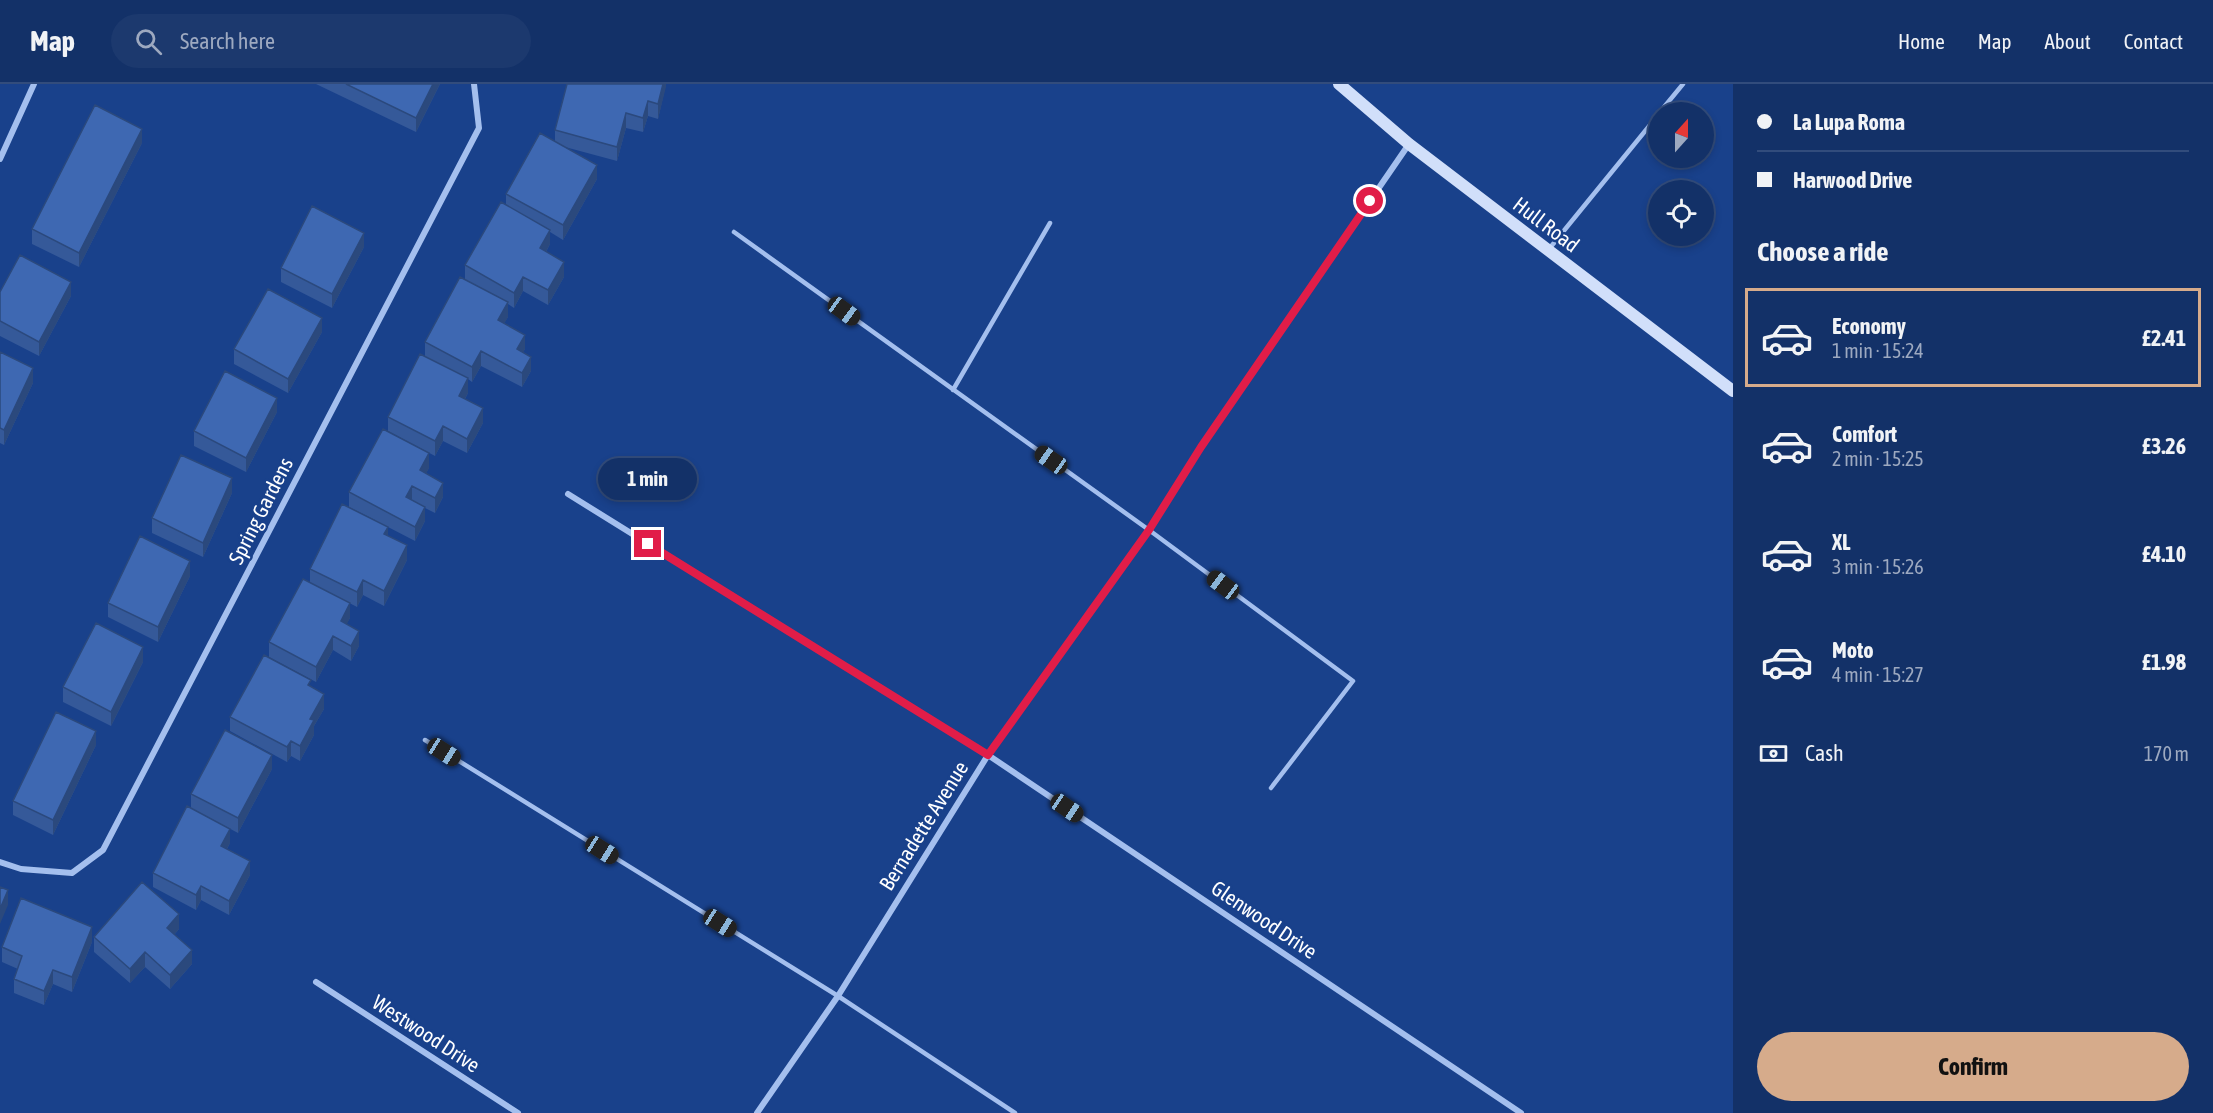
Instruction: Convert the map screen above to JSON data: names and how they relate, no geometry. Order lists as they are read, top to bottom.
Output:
{
  "streets": {
    "main road": ["Hull Road"],
    "street": [
      "Spring Gardens",
      "Bernadette Avenue",
      "Glenwood Drive",
      "Westwood Drive"
    ]
  },
  "crossings": [
    ["Hull Road", "Bernadette Avenue"],
    ["Bernadette Avenue", "Glenwood Drive"]
  ],
  "north": "top",
  "page": {
    "header": "Map",
    "search": "Search here",
    "nav": [
      "Home",
      "Map",
      "About",
      "Contact"
    ],
    "banner": ["La Lupa Roma", "Harwood Drive"],
    "heading": "Choose a ride",
    "list": [
      {
        "name": "Economy",
        "note": "1 min · 15:24",
        "value": "£2.41"
      },
      {
        "name": "Comfort",
        "note": "2 min · 15:25",
        "value": "£3.26"
      },
      {
        "name": "XL",
        "note": "3 min · 15:26",
        "value": "£4.10"
      },
      {
        "name": "Moto",
        "note": "4 min · 15:27",
        "value": "£1.98"
      }
    ],
    "bubble": "1 min",
    "pay": ["Cash", "170 m"],
    "buttons": "Confirm"
  }
}
